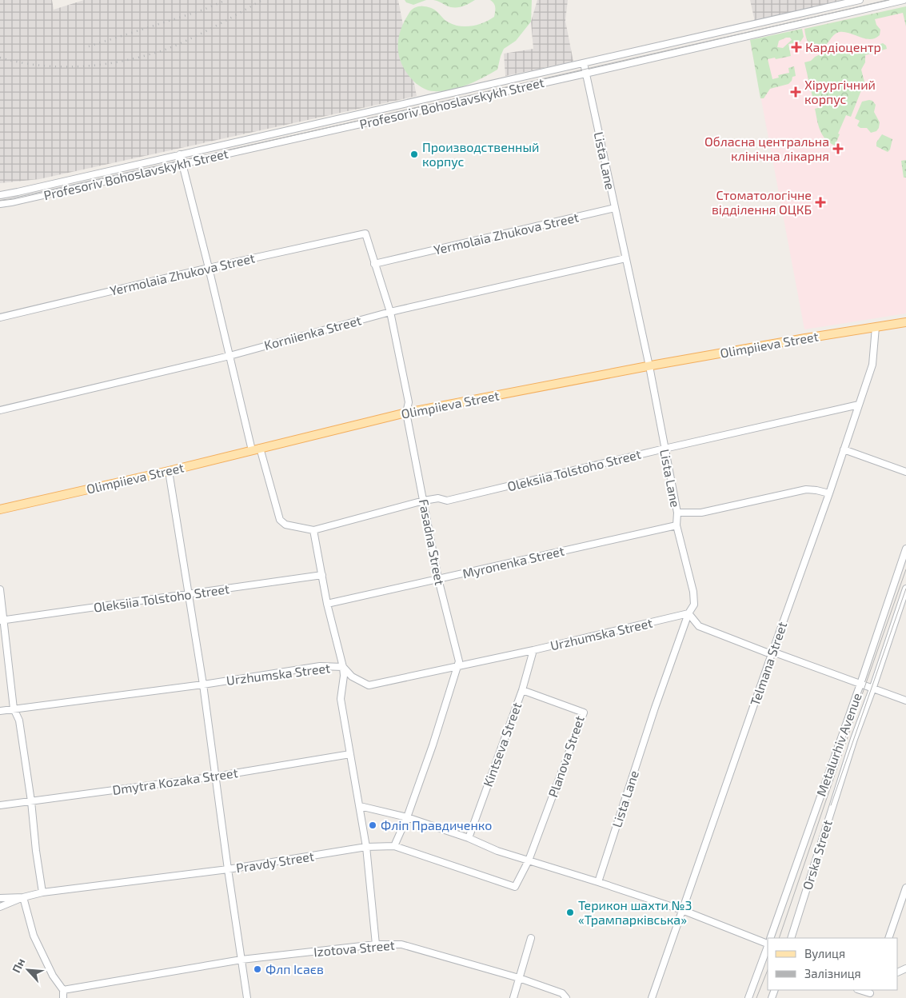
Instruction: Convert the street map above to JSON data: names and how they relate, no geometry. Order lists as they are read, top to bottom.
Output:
{
  "streets": {
    "main road": ["Olimpiieva Street"],
    "street": [
      "Profesoriv Bohoslavskykh Street",
      "Lista Lane",
      "Yermolaia Zhukova Street",
      "Korniienka Street",
      "Oleksiia Tolstoho Street",
      "Fasadna Street",
      "Myronenka Street",
      "Urzhumska Street",
      "Telmana Street",
      "Kintseva Street",
      "Metalurhiv Avenue",
      "Planova Street",
      "Dmytra Kozaka Street",
      "Orska Street",
      "Pravdy Street",
      "Izotova Street"
    ]
  },
  "crossings": [
    ["Profesoriv Bohoslavskykh Street", "Lista Lane"],
    ["Lista Lane", "Yermolaia Zhukova Street"],
    ["Lista Lane", "Korniienka Street"],
    ["Lista Lane", "Olimpiieva Street"],
    ["Lista Lane", "Oleksiia Tolstoho Street"],
    ["Lista Lane", "Myronenka Street"],
    ["Lista Lane", "Urzhumska Street"],
    ["Yermolaia Zhukova Street", "Fasadna Street"],
    ["Korniienka Street", "Fasadna Street"],
    ["Olimpiieva Street", "Fasadna Street"],
    ["Olimpiieva Street", "Telmana Street"],
    ["Oleksiia Tolstoho Street", "Fasadna Street"],
    ["Oleksiia Tolstoho Street", "Telmana Street"],
    ["Fasadna Street", "Myronenka Street"],
    ["Fasadna Street", "Urzhumska Street"],
    ["Fasadna Street", "Pravdy Street"],
    ["Urzhumska Street", "Kintseva Street"],
    ["Kintseva Street", "Planova Street"],
    ["Planova Street", "Pravdy Street"]
  ],
  "places": {
    "health": [
      "Кардіоцентр",
      "Хірургічний корпус",
      "Обласна центральна клінічна лікарня",
      "Стоматологічне відділення ОЦКБ"
    ],
    "other": [
      "Производственный корпус",
      "Фліп Правдиченко",
      "Терикон шахти №3 «Трампарківська»",
      "Флп Ісаєв"
    ]
  },
  "legend": ["Вулиця", "Залізниця"],
  "north": "top left"
}
